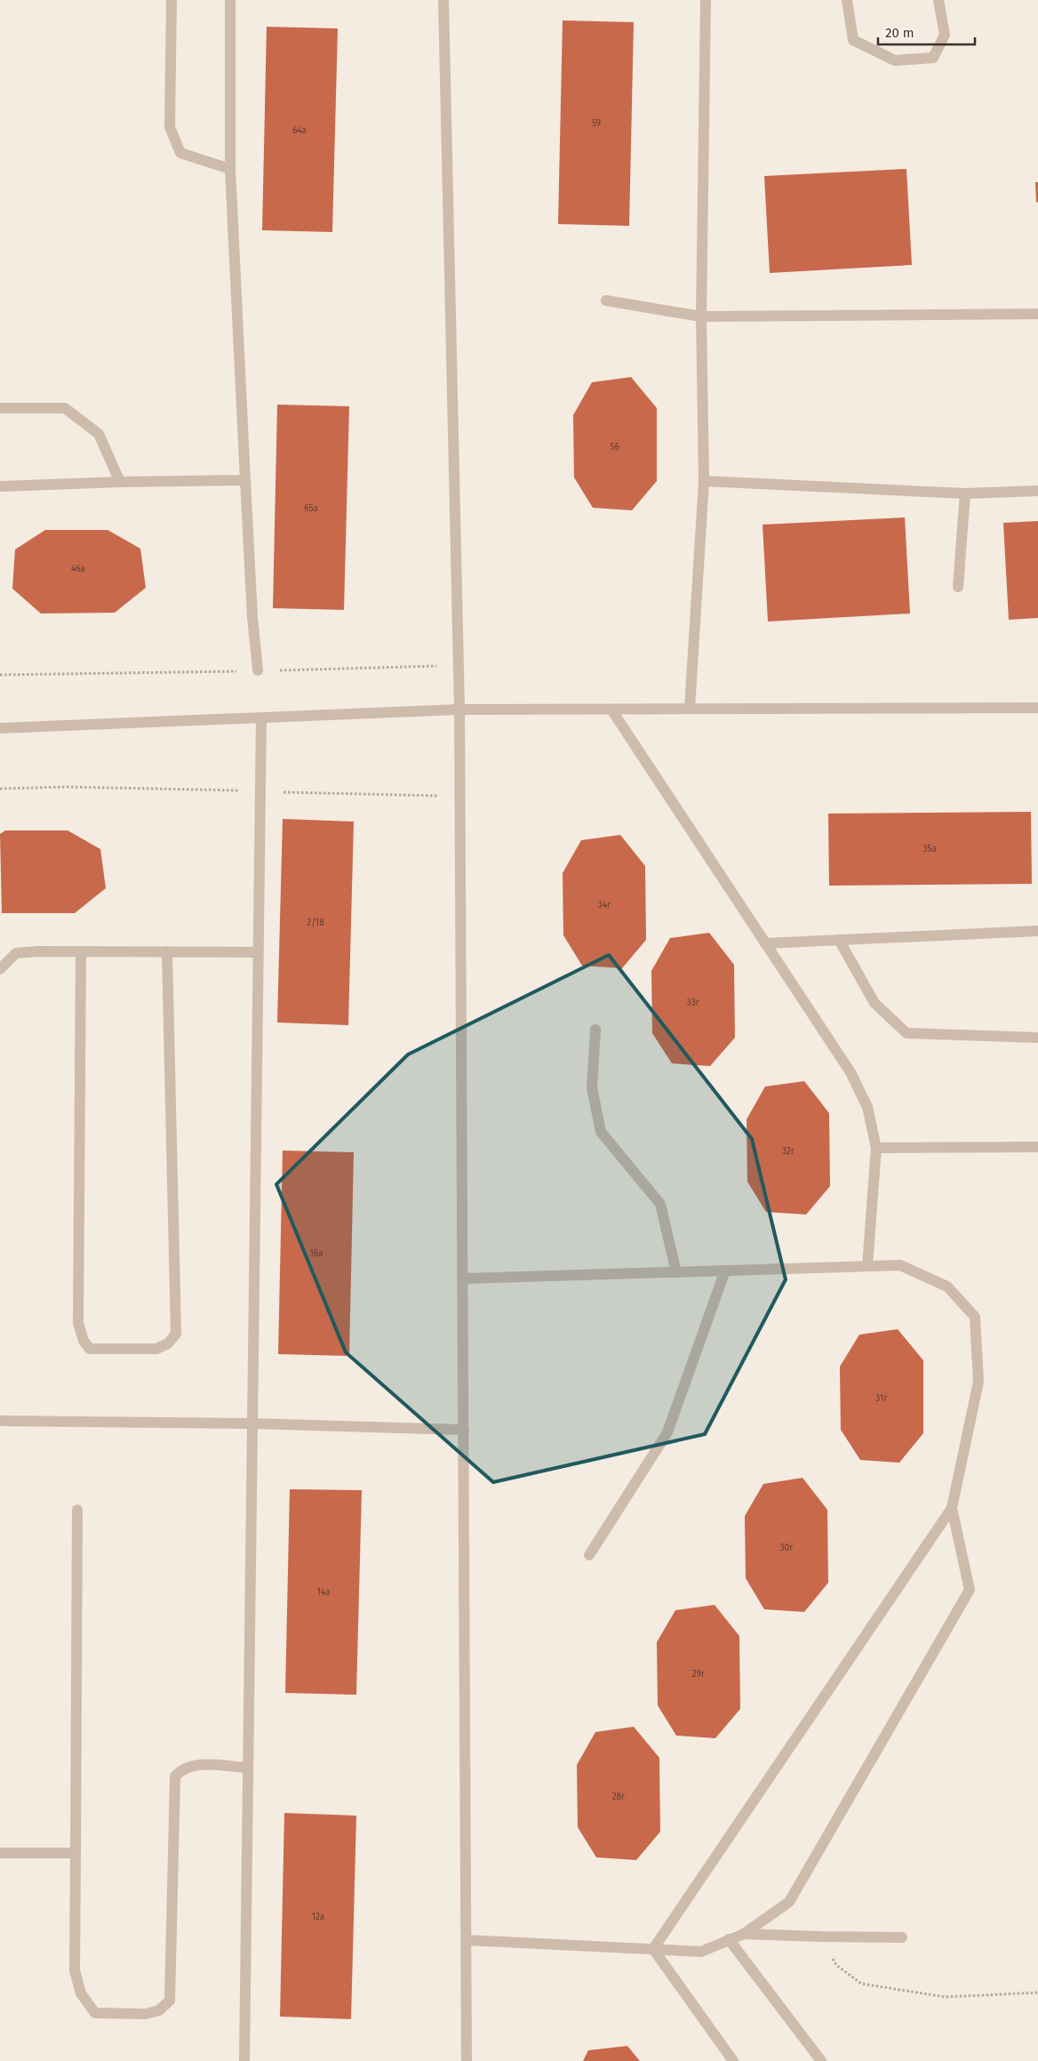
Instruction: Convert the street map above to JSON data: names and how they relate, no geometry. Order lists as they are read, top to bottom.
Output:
{
  "house_numbers": [
    "59",
    "64а",
    "56",
    "65а",
    "46а",
    "35а",
    "34г",
    "2/18",
    "33г",
    "32г",
    "16а",
    "31г",
    "30г",
    "14а",
    "29г",
    "28г",
    "12а"
  ],
  "scale_bar": "20 m"
}
